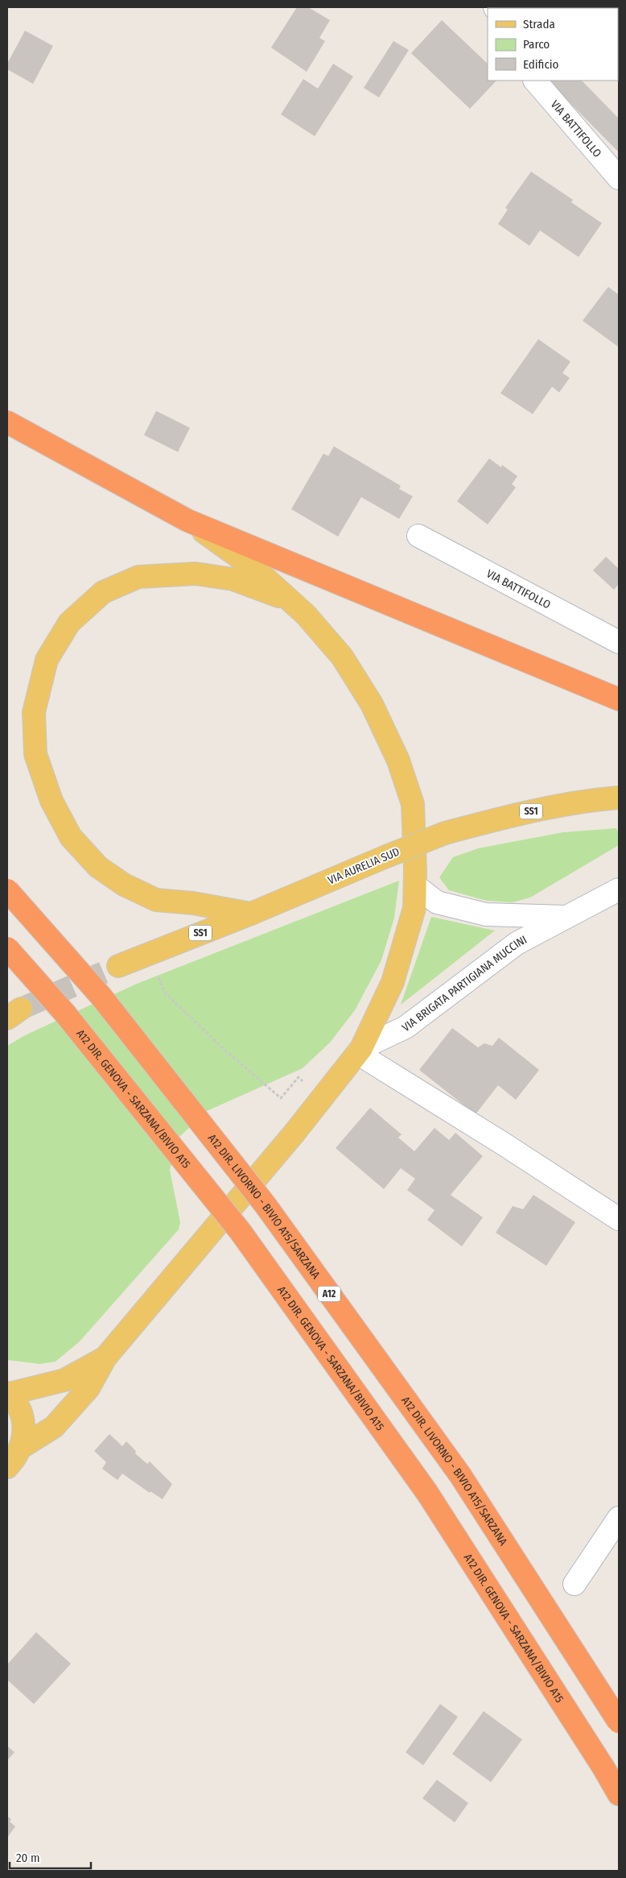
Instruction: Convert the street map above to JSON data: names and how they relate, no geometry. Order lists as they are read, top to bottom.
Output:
{
  "streets": {
    "highway": ["A12 DIR. GENOVA - SARZANA/BIVIO A15", "A12 DIR. LIVORNO - BIVIO A15/SARZANA", "A12"],
    "main road": ["SS1", "VIA AURELIA SUD"],
    "street": ["VIA BATTIFOLLO", "VIA BRIGATA PARTIGIANA MUCCINI"]
  },
  "legend": ["Strada", "Parco", "Edificio"],
  "scale_bar": "20 m"
}
